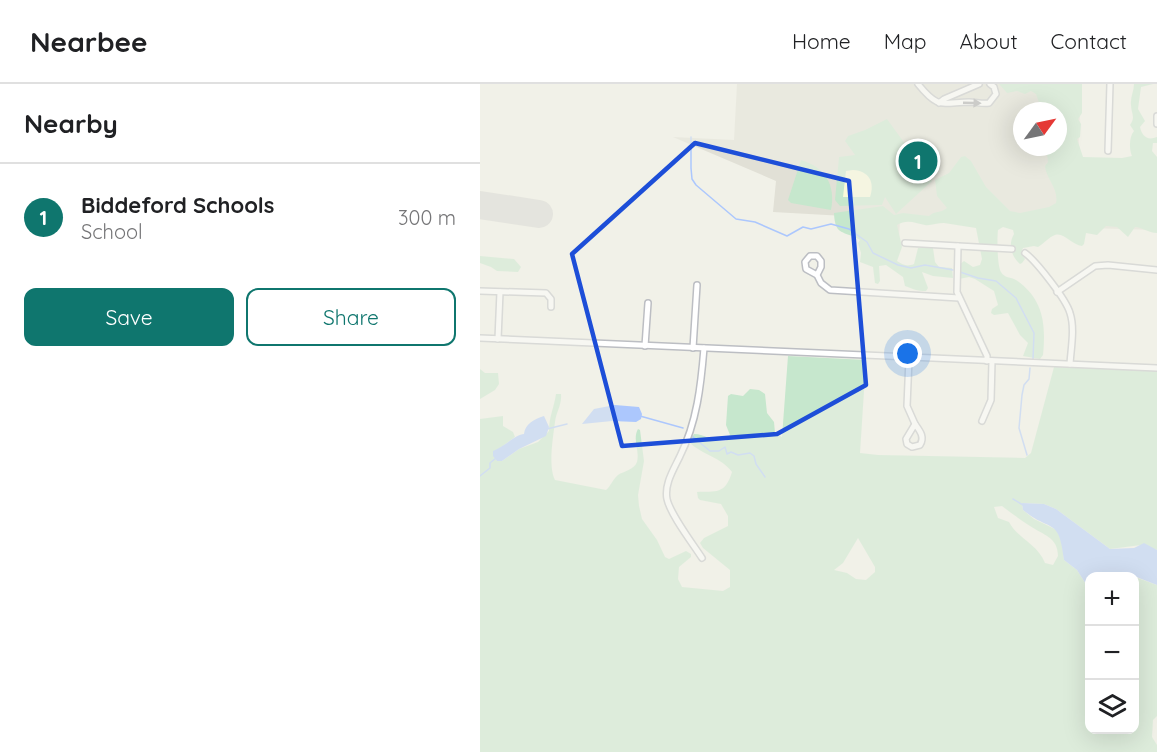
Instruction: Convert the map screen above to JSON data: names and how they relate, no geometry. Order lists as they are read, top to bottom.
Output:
{
  "north": "top right",
  "page": {
    "header": "Nearbee",
    "nav": [
      "Home",
      "Map",
      "About",
      "Contact"
    ],
    "heading": "Nearby",
    "pins": "1",
    "list": [
      {
        "mark": "1",
        "name": "Biddeford Schools",
        "note": "School",
        "value": "300 m"
      }
    ],
    "buttons": ["Save", "Share"],
    "map_buttons": ["+", "−"]
  }
}
